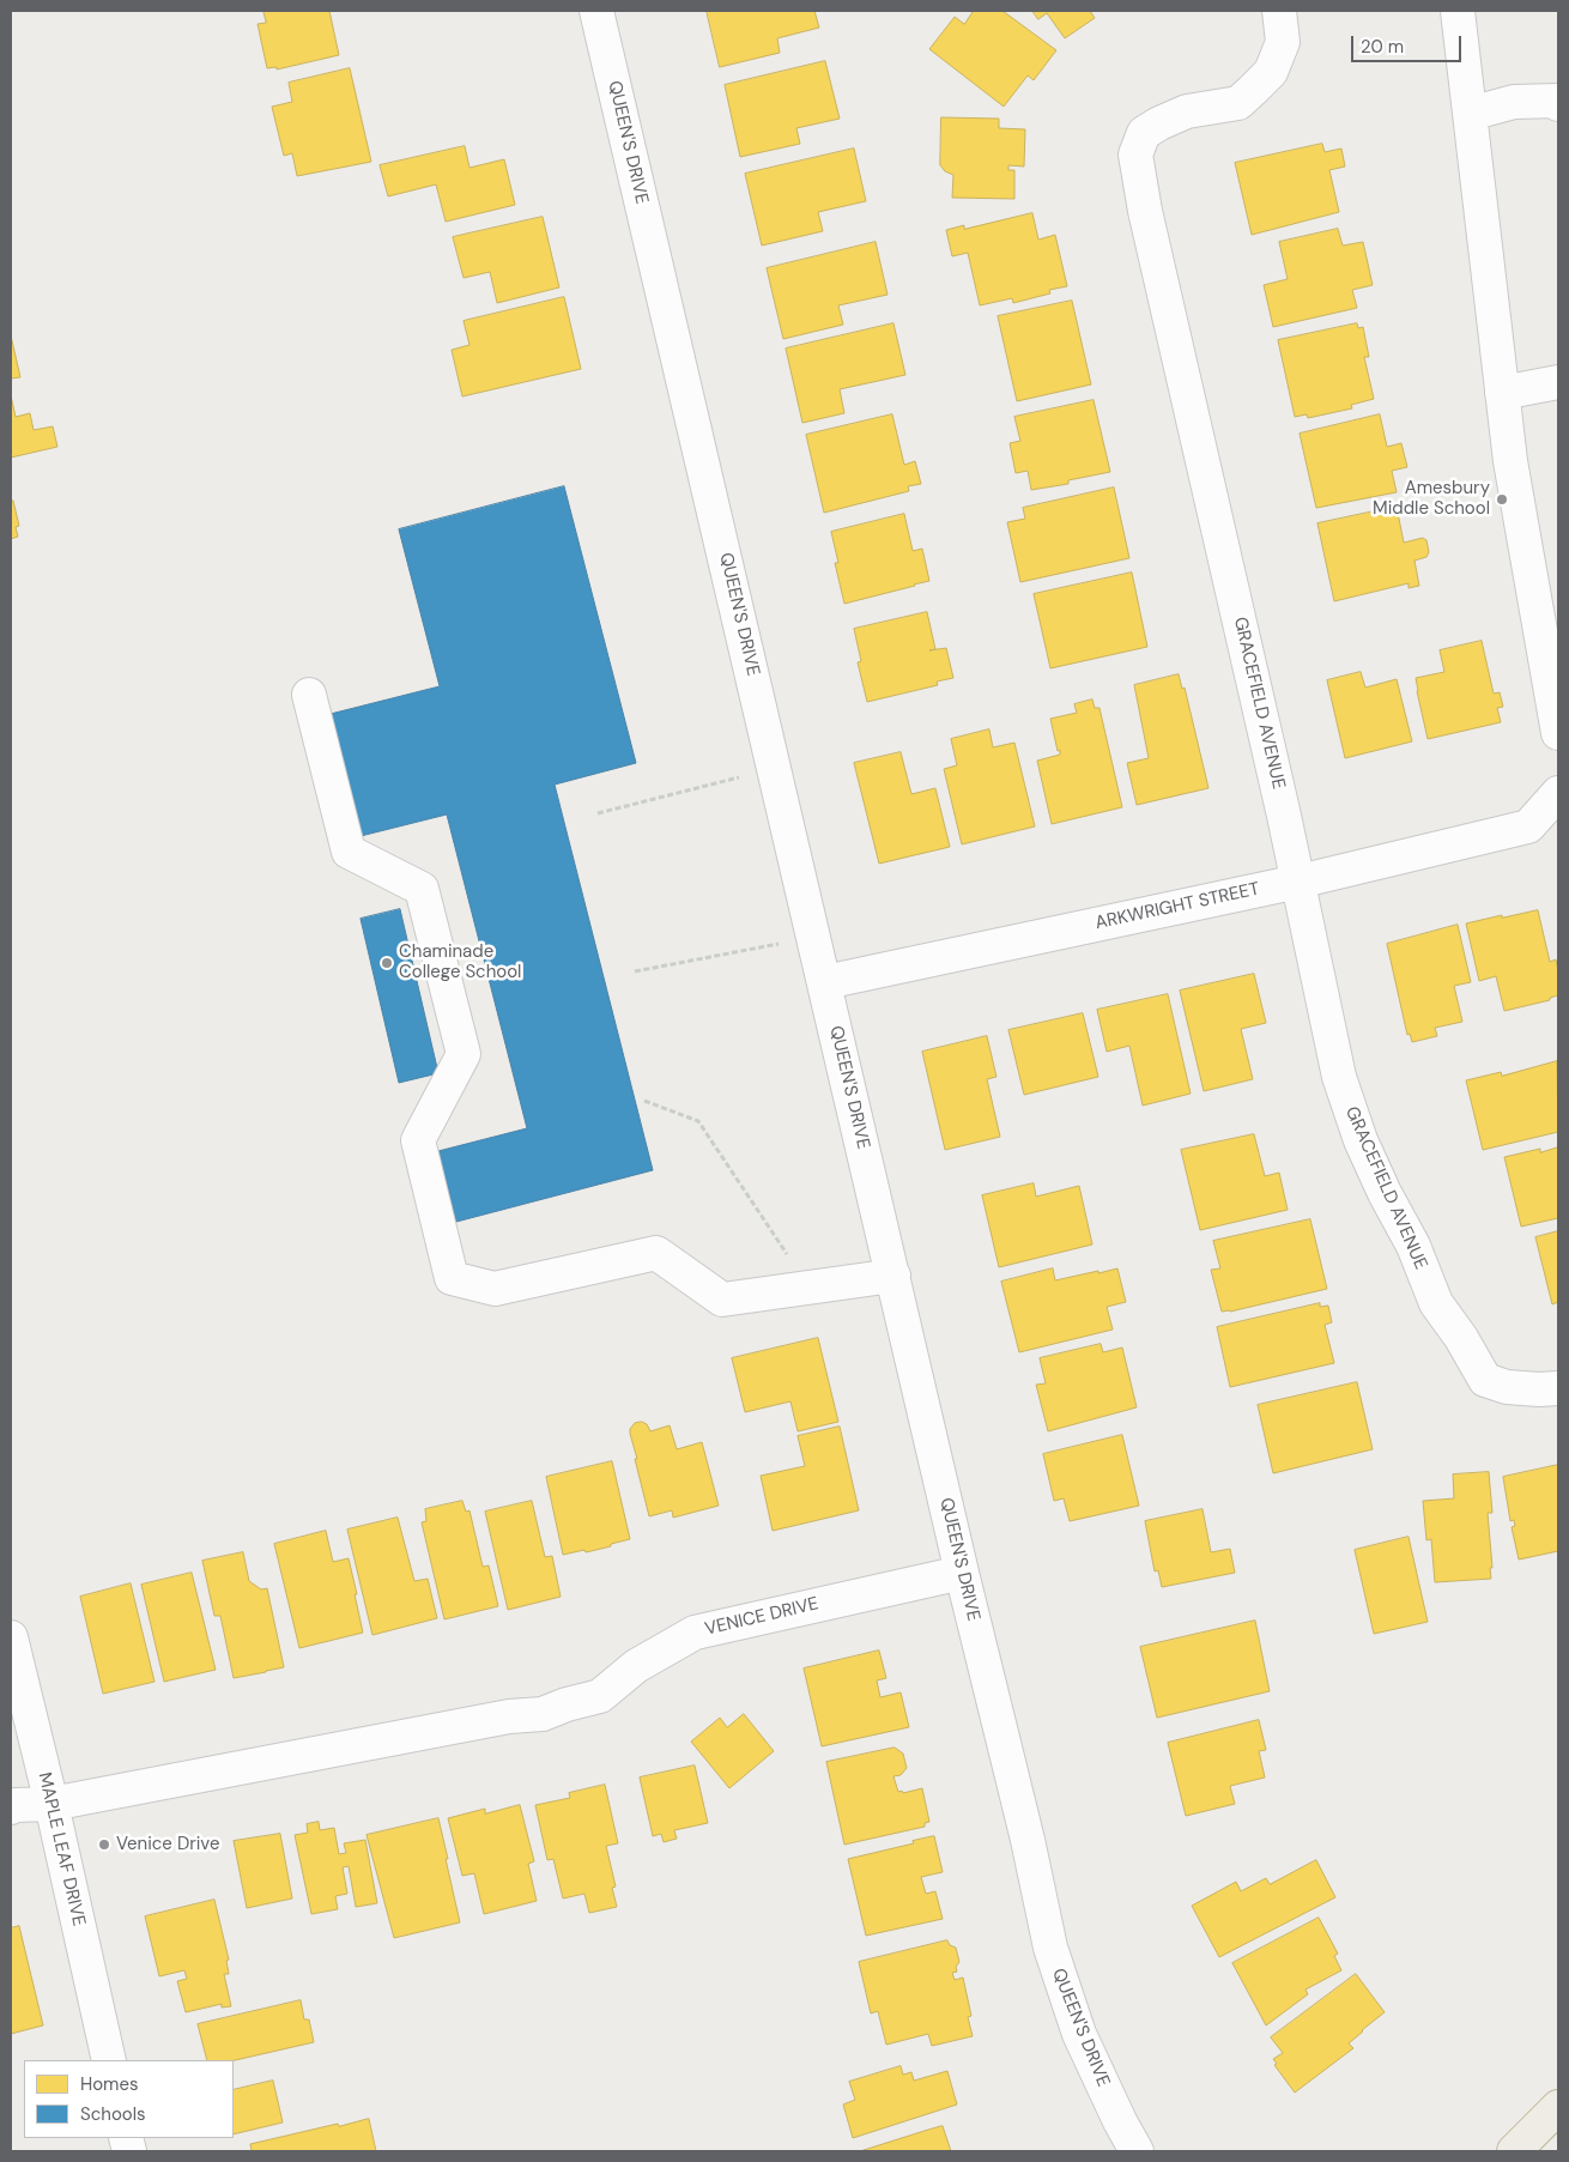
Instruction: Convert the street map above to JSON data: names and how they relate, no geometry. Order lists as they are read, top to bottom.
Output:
{
  "streets": {
    "street": [
      "QUEEN'S DRIVE",
      "GRACEFIELD AVENUE",
      "ARKWRIGHT STREET",
      "VENICE DRIVE",
      "MAPLE LEAF DRIVE"
    ]
  },
  "crossings": [
    ["QUEEN'S DRIVE", "ARKWRIGHT STREET"],
    ["QUEEN'S DRIVE", "VENICE DRIVE"],
    ["GRACEFIELD AVENUE", "ARKWRIGHT STREET"],
    ["VENICE DRIVE", "MAPLE LEAF DRIVE"]
  ],
  "places": ["Amesbury Middle School", "Chaminade College School", "Venice Drive"],
  "legend": ["Homes", "Schools"],
  "scale_bar": "20 m"
}
